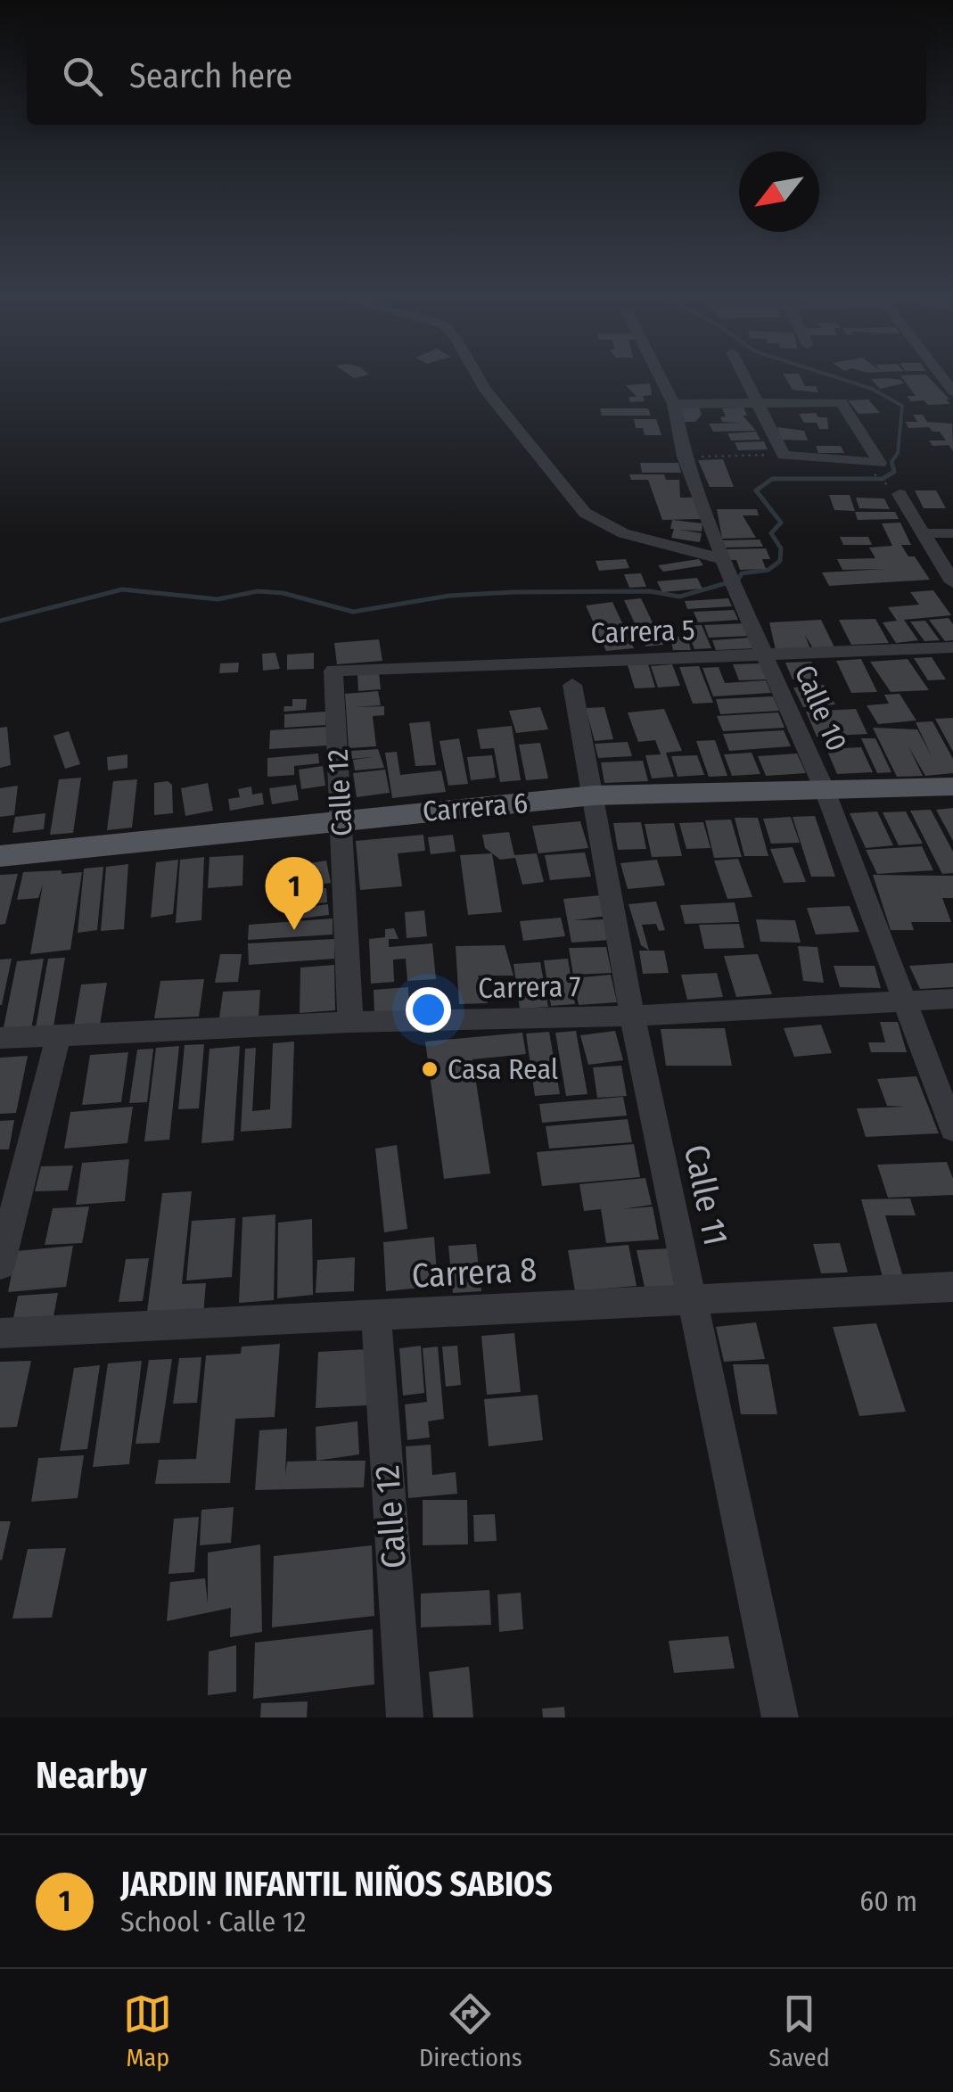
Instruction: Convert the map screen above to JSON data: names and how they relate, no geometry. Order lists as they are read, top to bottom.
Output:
{
  "streets": {
    "main road": ["Carrera 6"],
    "street": [
      "Carrera 5",
      "Calle 10",
      "Calle 12",
      "Carrera 7",
      "Calle 11",
      "Carrera 8"
    ]
  },
  "crossings": [
    ["Carrera 5", "Calle 10"],
    ["Carrera 5", "Calle 12"],
    ["Calle 10", "Carrera 6"],
    ["Calle 10", "Carrera 7"],
    ["Calle 12", "Carrera 6"],
    ["Calle 12", "Carrera 7"],
    ["Calle 12", "Carrera 8"],
    ["Carrera 6", "Calle 11"],
    ["Carrera 7", "Calle 11"],
    ["Calle 11", "Carrera 8"]
  ],
  "places": ["Casa Real"],
  "north": "bottom left",
  "page": {
    "search": "Search here",
    "pins": "1",
    "heading": "Nearby",
    "list": [
      {
        "mark": "1",
        "name": "JARDIN INFANTIL NIÑOS SABIOS",
        "note": "School · Calle 12",
        "value": "60 m"
      }
    ],
    "nav": ["Map", "Directions", "Saved"]
  }
}
